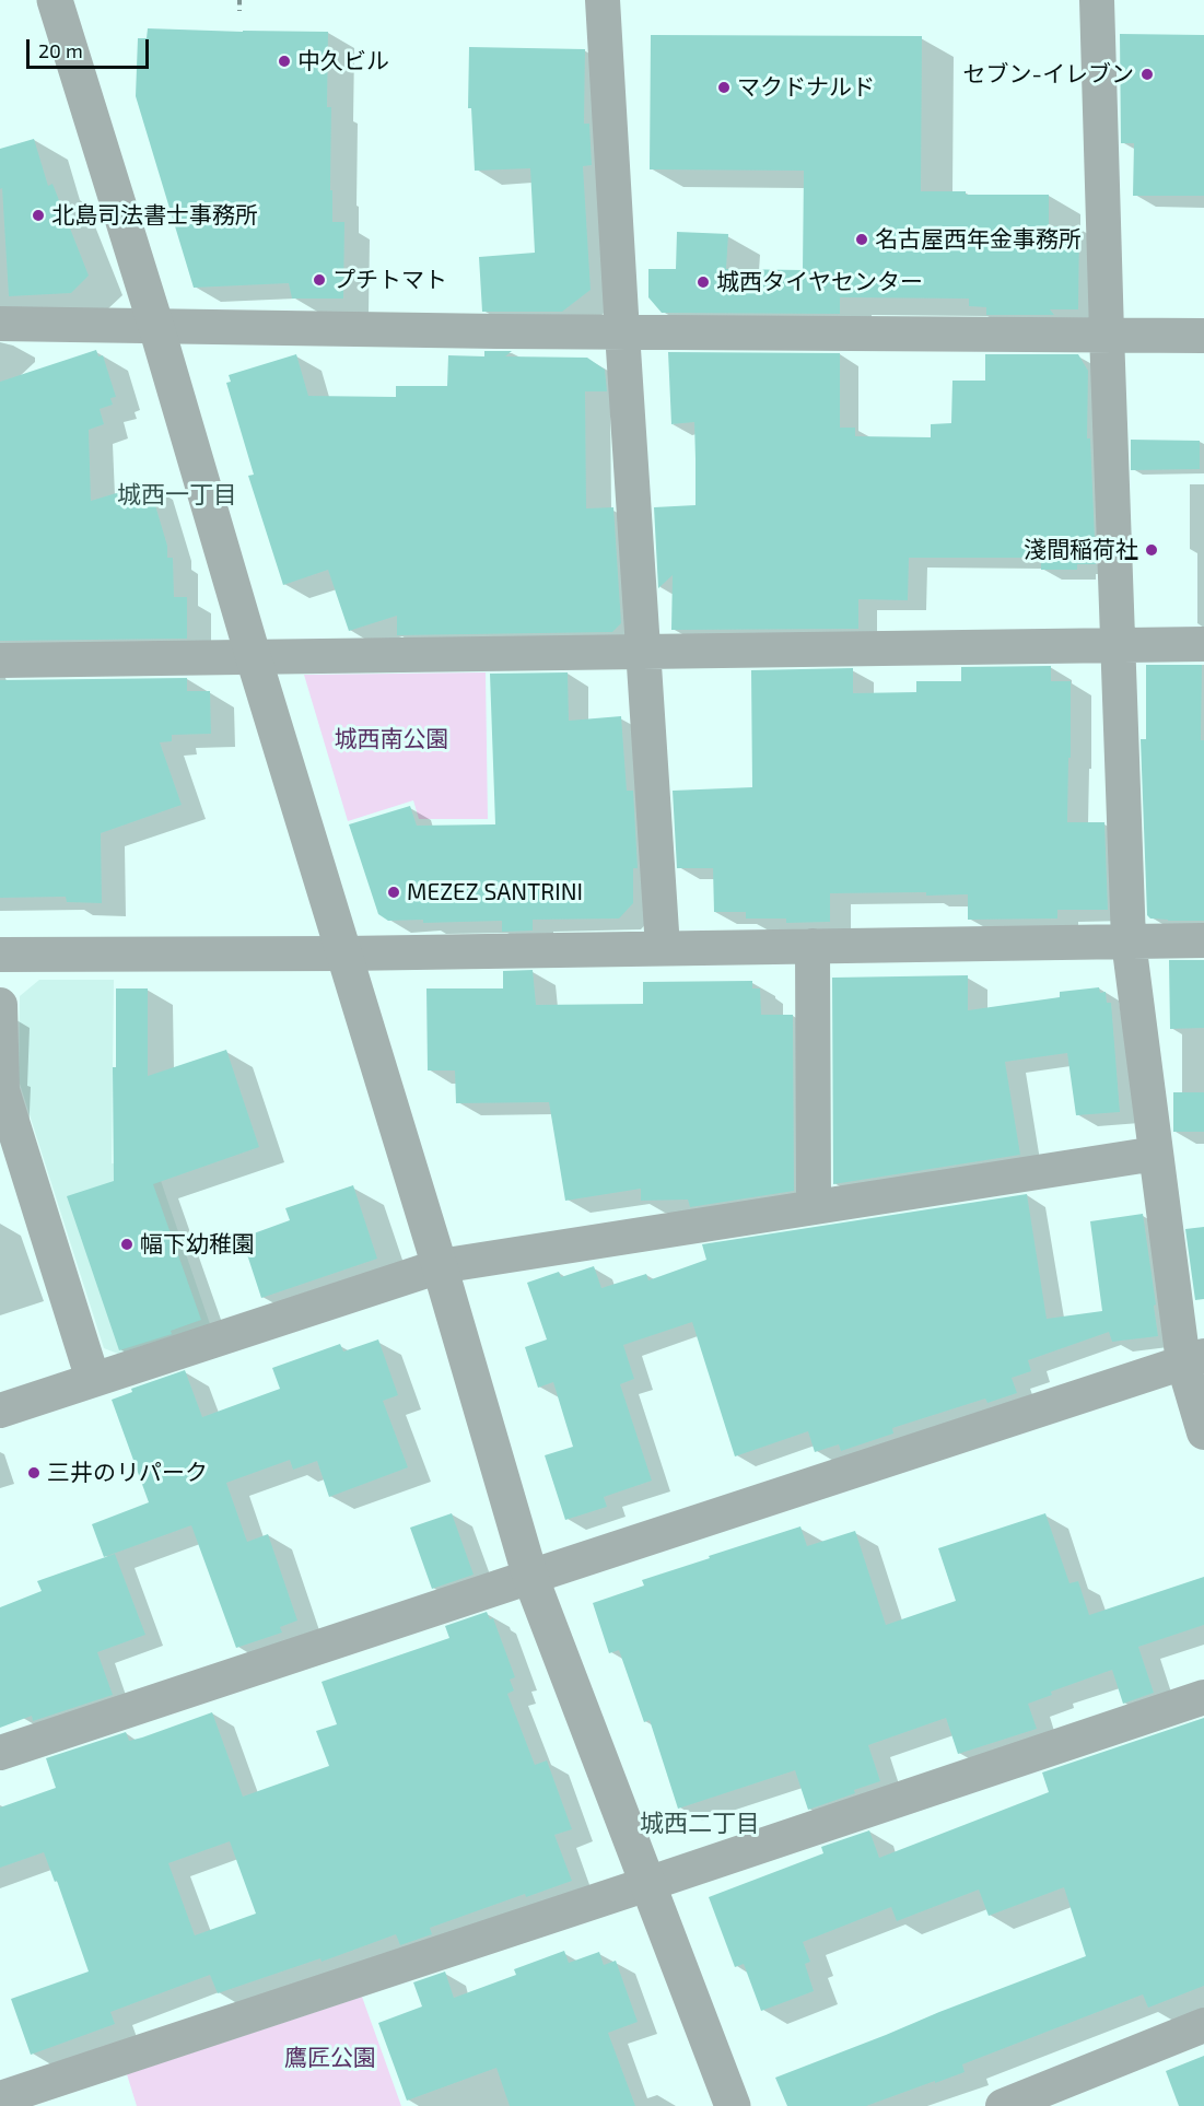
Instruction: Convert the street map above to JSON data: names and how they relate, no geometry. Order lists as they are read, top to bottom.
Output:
{
  "districts": ["城西一丁目", "城西二丁目"],
  "parks": ["城西南公園", "鷹匠公園"],
  "places": [
    "中久ビル",
    "セブン-イレブン",
    "マクドナルド",
    "北島司法書士事務所",
    "名古屋西年金事務所",
    "プチトマト",
    "城西タイヤセンター",
    "淺間稲荷社",
    "MEZEZ SANTRINI",
    "幅下幼稚園",
    "三井のリパーク"
  ],
  "scale_bar": "20 m"
}
